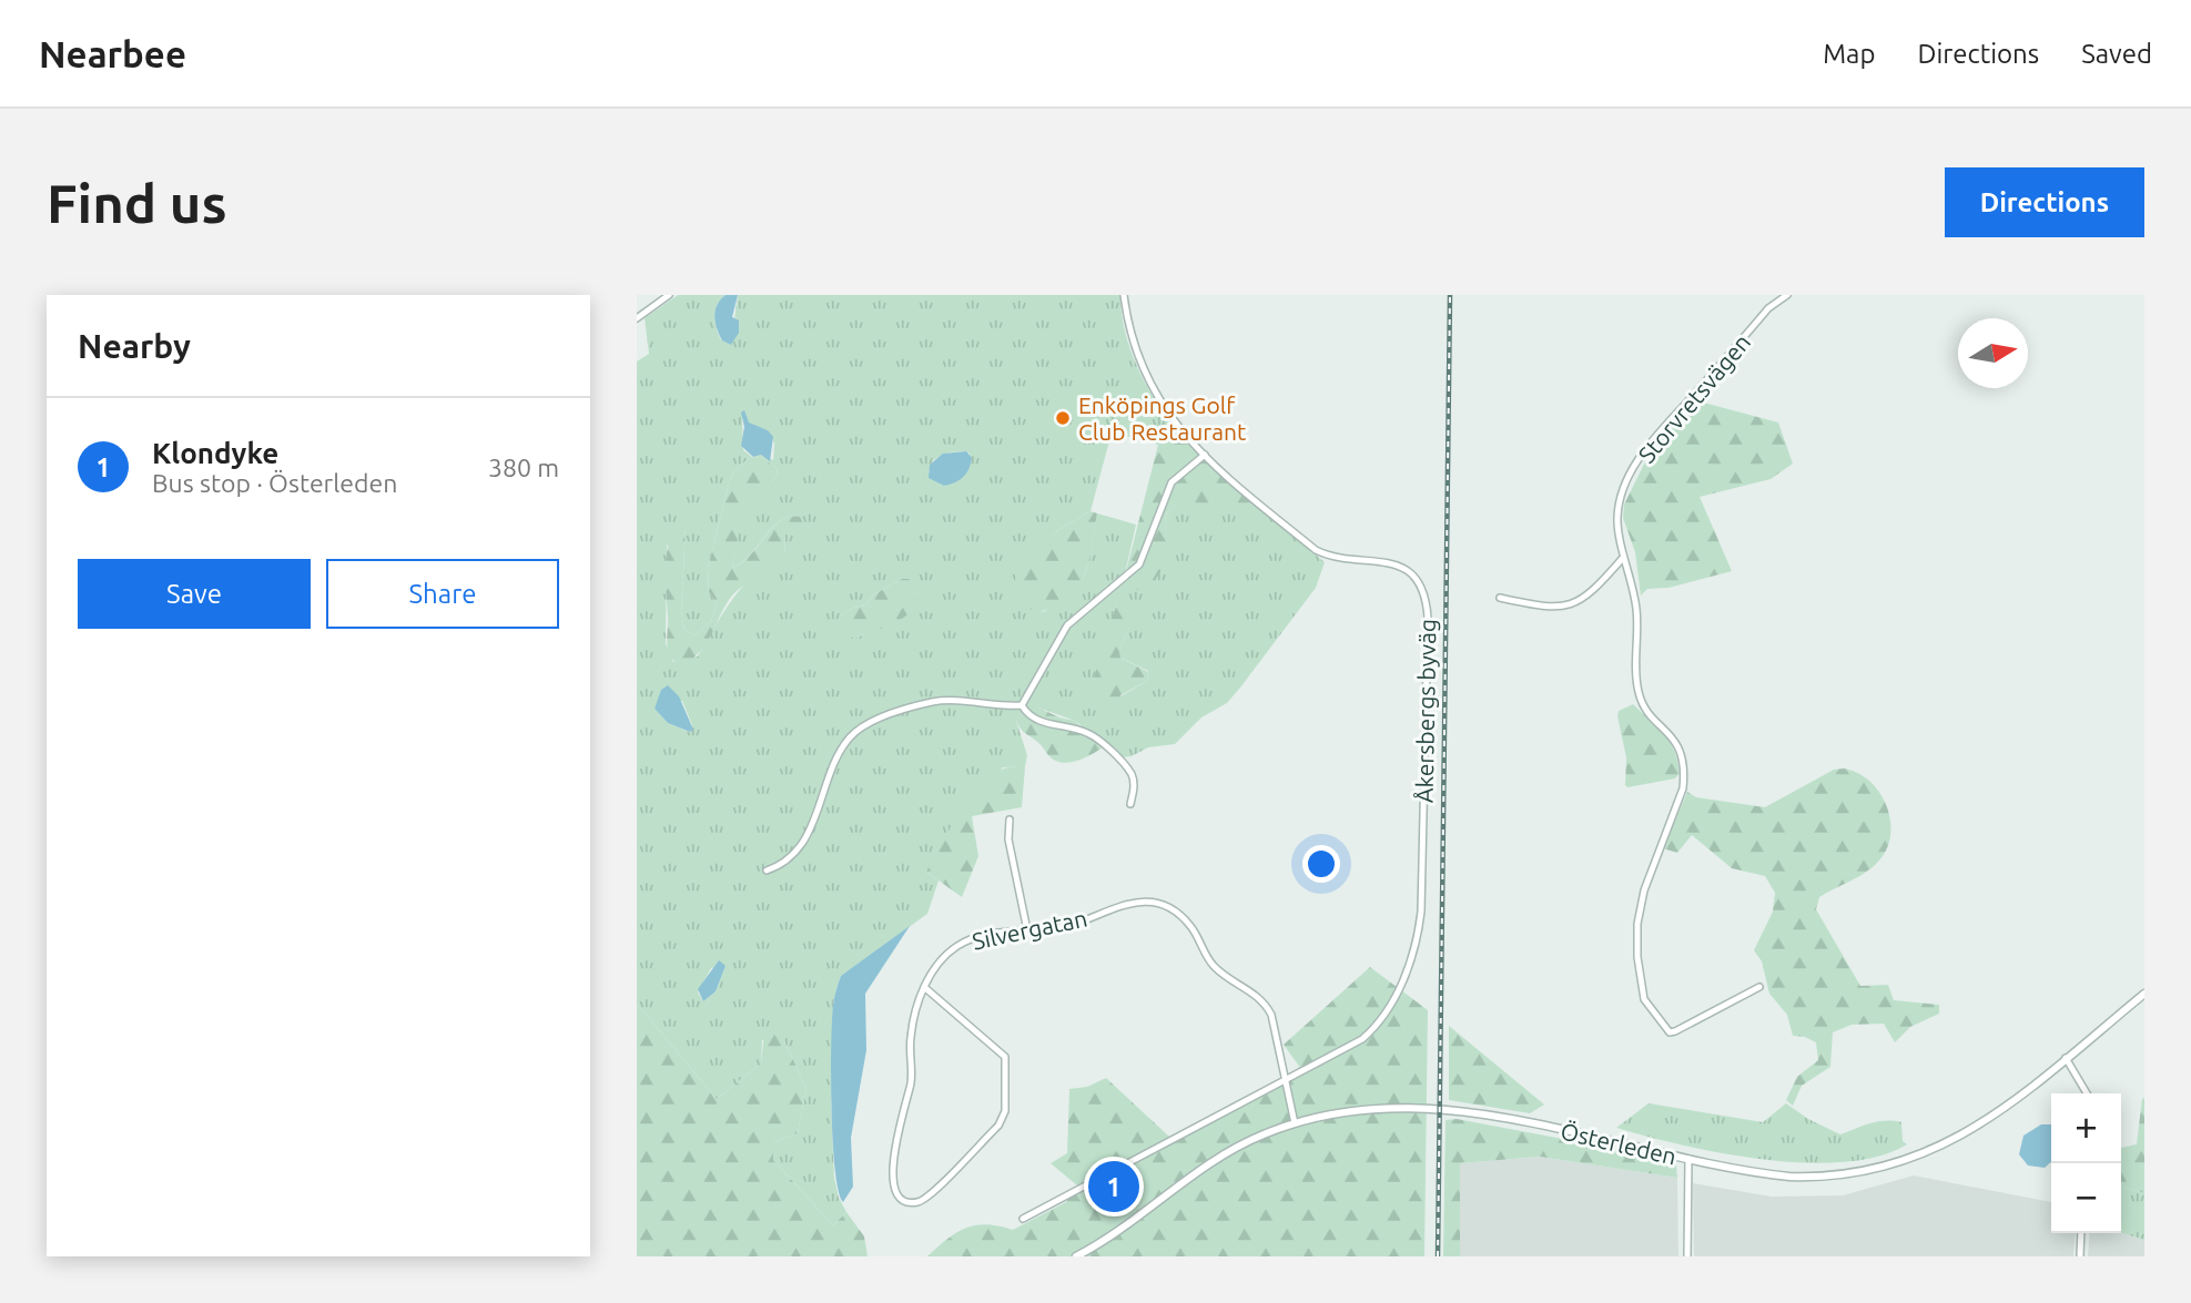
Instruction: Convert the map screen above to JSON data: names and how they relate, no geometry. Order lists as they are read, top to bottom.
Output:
{
  "streets": {
    "street": [
      "Storvretsvägen",
      "Åkersbergs byväg",
      "Silvergatan",
      "Österleden"
    ]
  },
  "crossings": [
    ["Åkersbergs byväg", "Silvergatan"],
    ["Silvergatan", "Österleden"]
  ],
  "places": ["Enköpings Golf Club Restaurant"],
  "north": "right",
  "page": {
    "header": "Nearbee",
    "nav": ["Map", "Directions", "Saved"],
    "buttons": [
      "Directions",
      ["Save", "Share"]
    ],
    "title": "Find us",
    "heading": "Nearby",
    "list": [
      {
        "mark": "1",
        "name": "Klondyke",
        "note": "Bus stop · Österleden",
        "value": "380 m"
      }
    ],
    "map_buttons": ["+", "−"],
    "pins": "1"
  }
}
